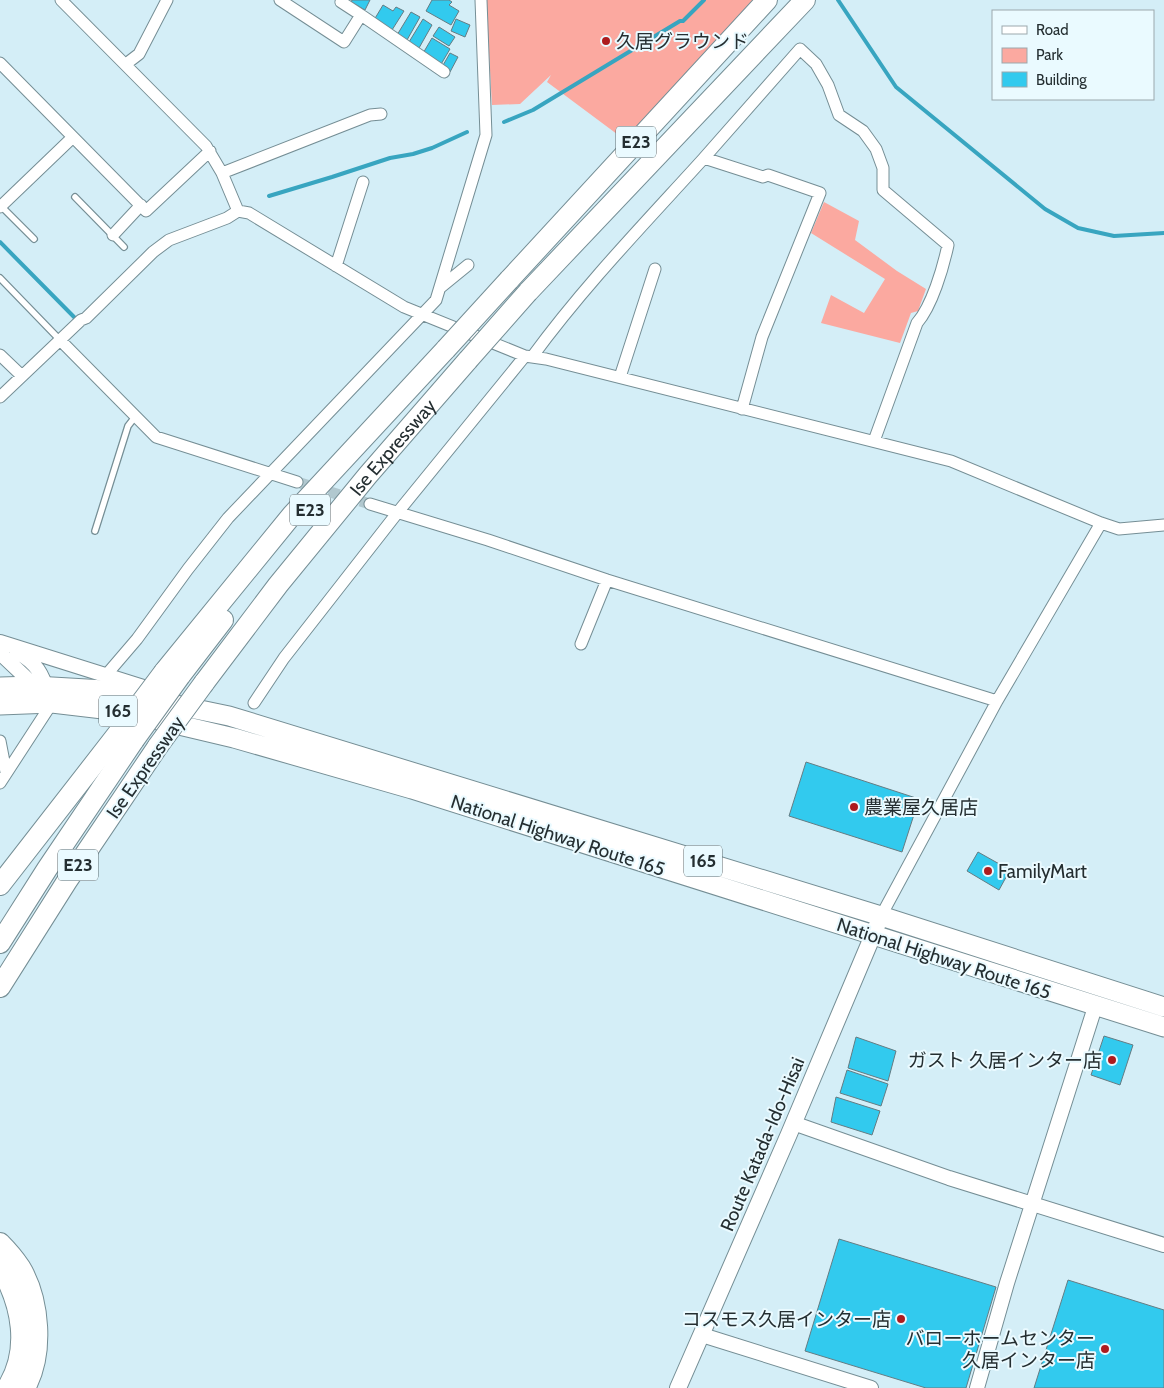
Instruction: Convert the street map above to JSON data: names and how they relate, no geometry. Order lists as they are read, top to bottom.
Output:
{
  "streets": {
    "highway": [
      "E23",
      "Ise Expressway",
      "165",
      "National Highway Route 165"
    ],
    "main road": ["Route Katada-Ido-Hisai"]
  },
  "crossings": [
    ["National Highway Route 165", "Route Katada-Ido-Hisai"]
  ],
  "places": [
    "久居グラウンド",
    "農業屋久居店",
    "FamilyMart",
    "ガスト 久居インター店",
    "コスモス久居インター店",
    "バローホームセンター 久居インター店"
  ],
  "legend": ["Road", "Park", "Building"]
}
